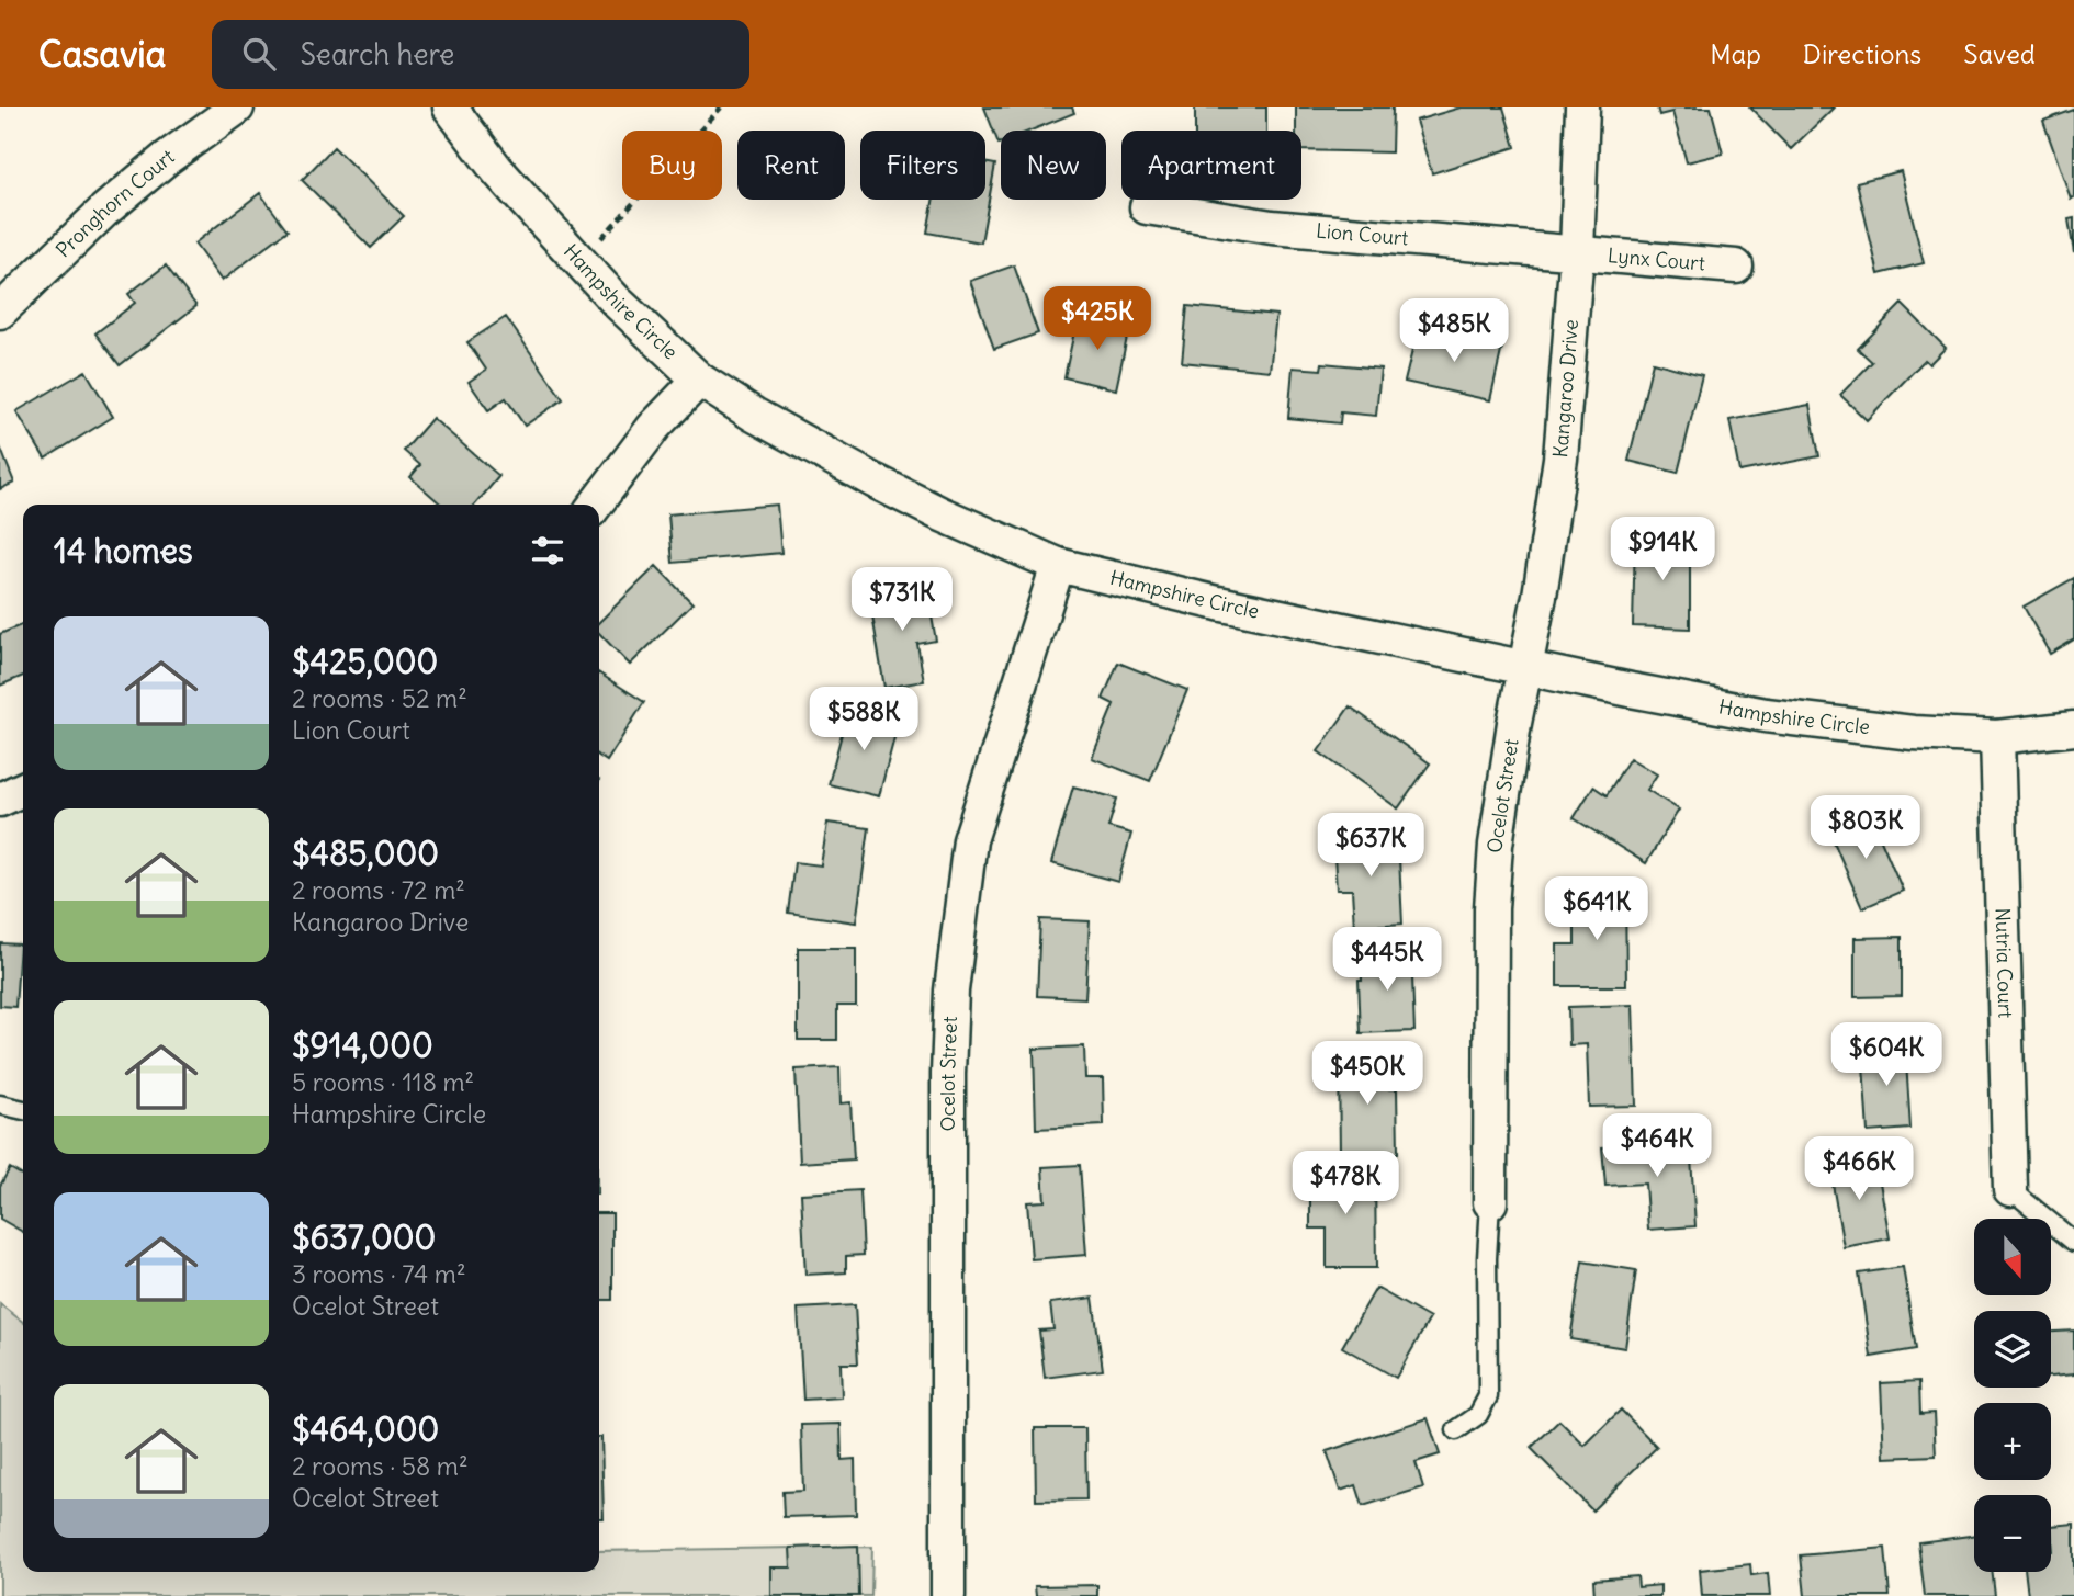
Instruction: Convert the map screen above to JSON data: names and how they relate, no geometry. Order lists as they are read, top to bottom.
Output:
{
  "streets": {
    "street": [
      "Pronghorn Court",
      "Lion Court",
      "Lynx Court",
      "Hampshire Circle",
      "Kangaroo Drive",
      "Ocelot Street",
      "Nutria Court"
    ]
  },
  "crossings": [
    ["Lion Court", "Lynx Court"],
    ["Lion Court", "Kangaroo Drive"],
    ["Lynx Court", "Kangaroo Drive"],
    ["Hampshire Circle", "Kangaroo Drive"],
    ["Hampshire Circle", "Ocelot Street"],
    ["Hampshire Circle", "Nutria Court"],
    ["Kangaroo Drive", "Ocelot Street"]
  ],
  "north": "bottom",
  "page": {
    "header": "Casavia",
    "search": "Search here",
    "nav": ["Map", "Directions", "Saved"],
    "chip": [
      "Buy",
      "Rent",
      "Filters",
      "New",
      "Apartment"
    ],
    "price": [
      "$425K",
      "$485K",
      "$914K",
      "$731K",
      "$588K",
      "$803K",
      "$637K",
      "$641K",
      "$445K",
      "$604K",
      "$450K",
      "$464K",
      "$466K",
      "$478K"
    ],
    "heading": "14 homes",
    "list": [
      {
        "name": "$425,000",
        "note": "2 rooms · 52 m² · Lion Court"
      },
      {
        "name": "$485,000",
        "note": "2 rooms · 72 m² · Kangaroo Drive"
      },
      {
        "name": "$914,000",
        "note": "5 rooms · 118 m² · Hampshire Circle"
      },
      {
        "name": "$637,000",
        "note": "3 rooms · 74 m² · Ocelot Street"
      },
      {
        "name": "$464,000",
        "note": "2 rooms · 58 m² · Ocelot Street"
      }
    ],
    "map_buttons": ["+", "−"]
  }
}
